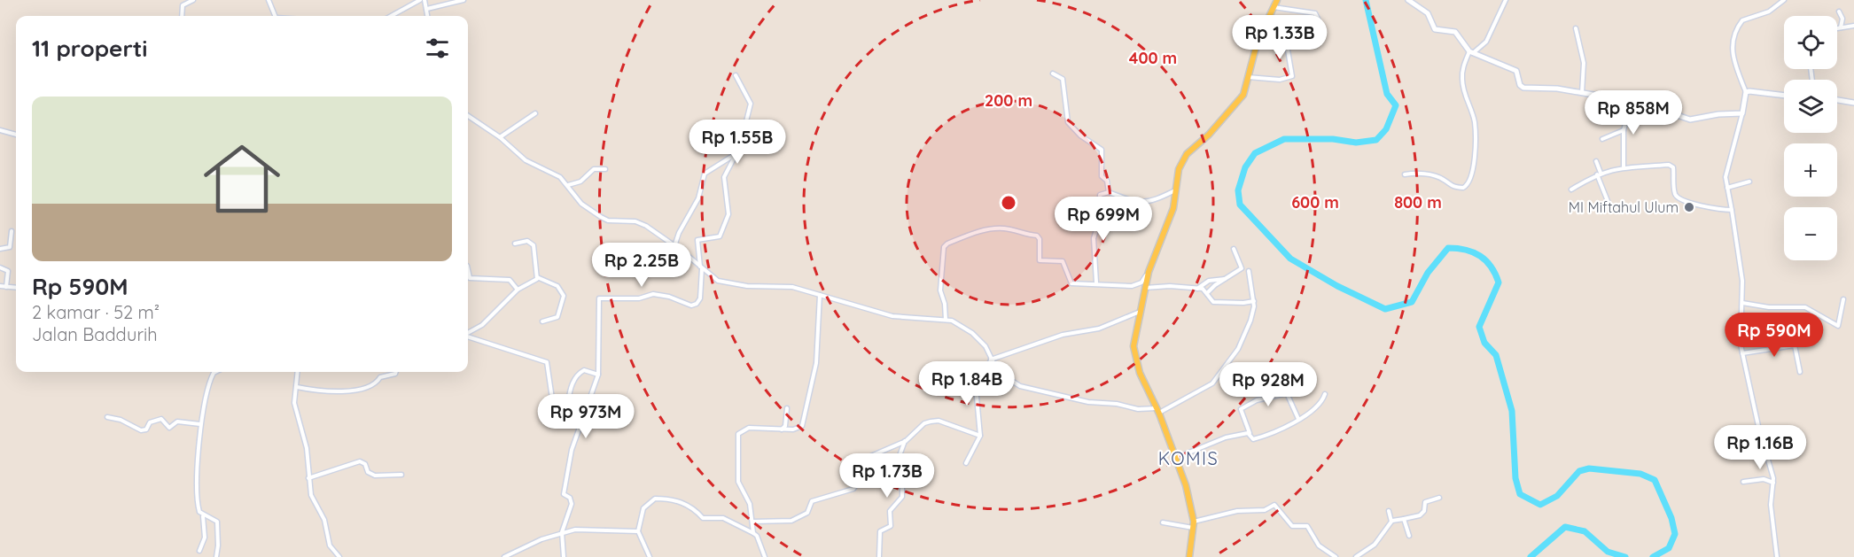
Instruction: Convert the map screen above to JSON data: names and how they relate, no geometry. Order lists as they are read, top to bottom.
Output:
{
  "districts": ["KOMIS"],
  "places": ["MI Miftahul Ulum"],
  "page": {
    "price": [
      "Rp 1.33B",
      "Rp 858M",
      "Rp 1.55B",
      "Rp 699M",
      "Rp 2.25B",
      "Rp 590M",
      "Rp 1.84B",
      "Rp 928M",
      "Rp 973M",
      "Rp 1.16B",
      "Rp 1.73B"
    ],
    "map_buttons": ["+", "−"],
    "heading": "11 properti",
    "list": [
      {
        "name": "Rp 590M",
        "note": "2 kamar · 52 m² · Jalan Baddurih"
      }
    ]
  },
  "rings": [
    "400 m",
    "200 m",
    "600 m",
    "800 m"
  ]
}
